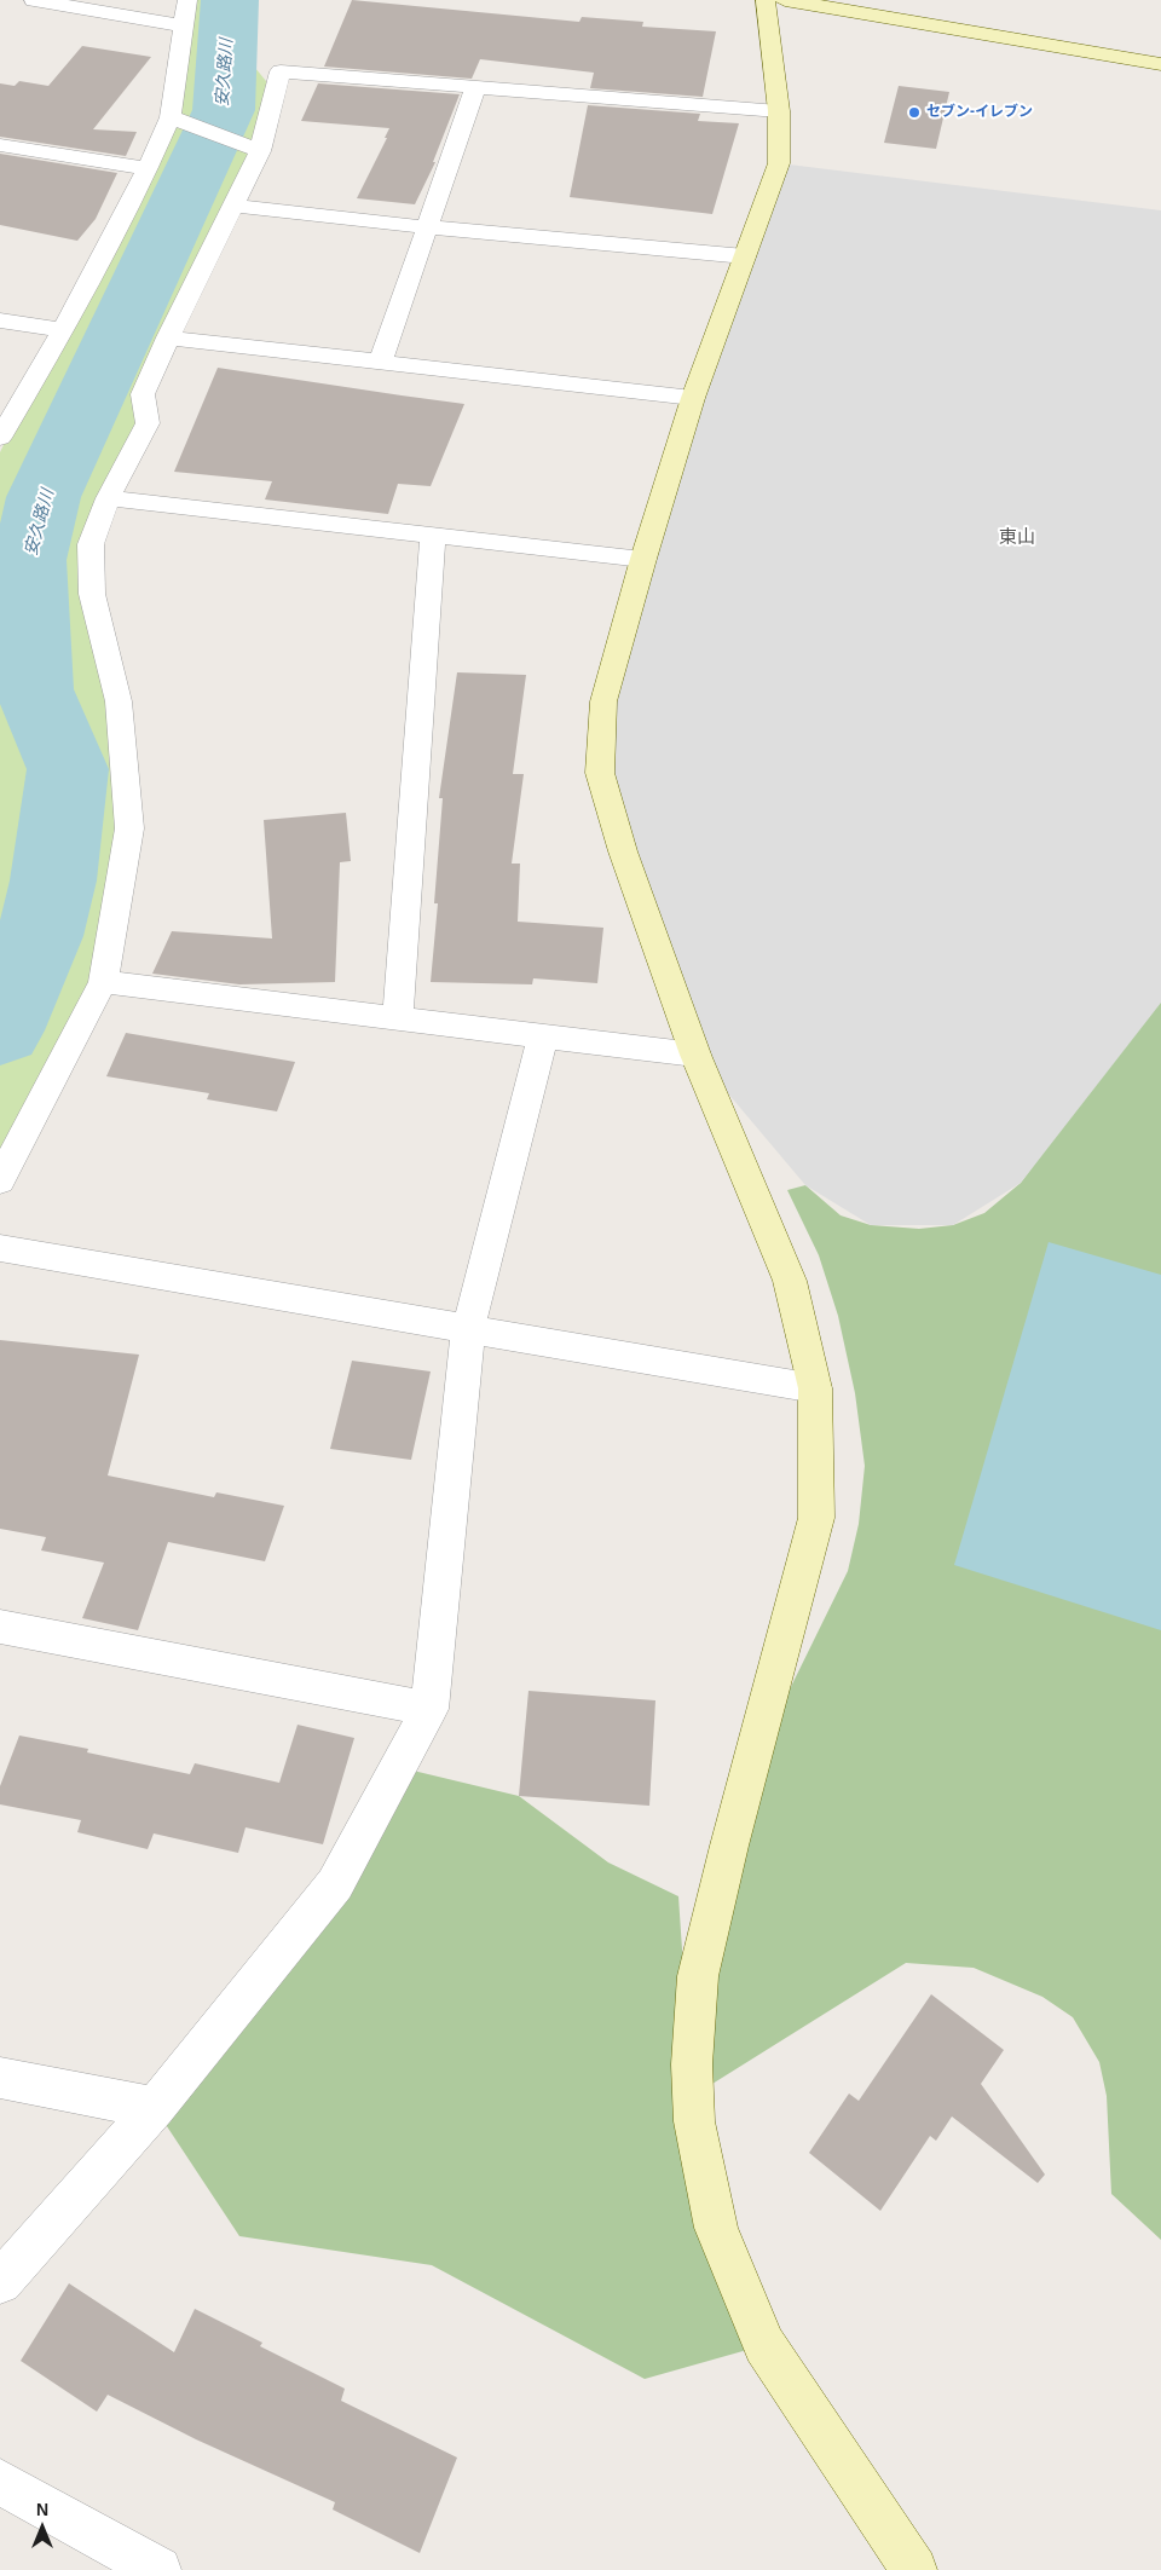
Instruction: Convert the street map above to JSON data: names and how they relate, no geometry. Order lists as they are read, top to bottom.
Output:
{
  "districts": ["東山"],
  "water": ["安久路川"],
  "places": ["セブン-イレブン"],
  "north": "top"
}
